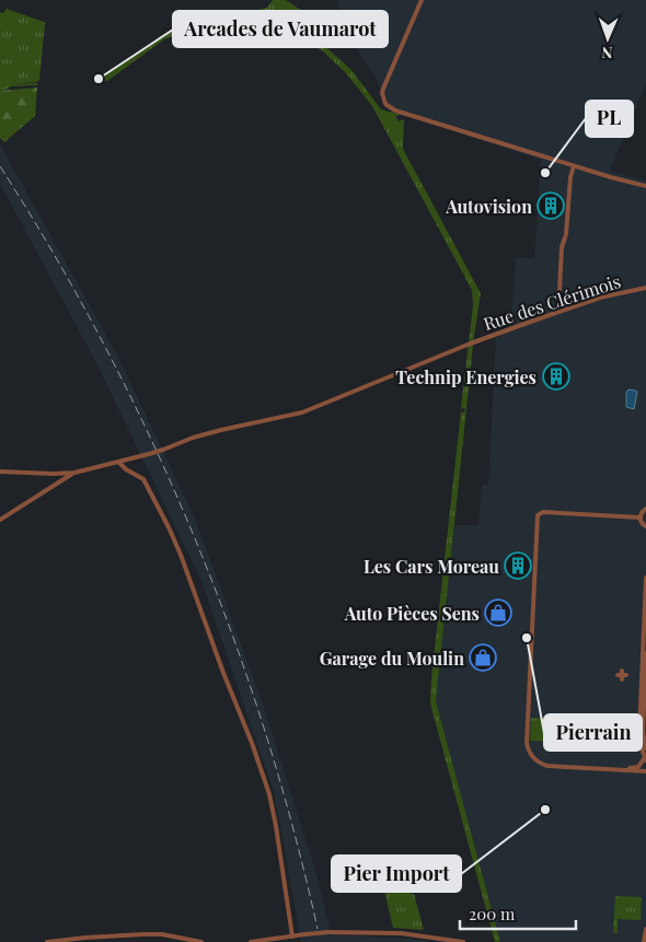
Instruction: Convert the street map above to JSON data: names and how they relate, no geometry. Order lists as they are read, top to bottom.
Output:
{
  "streets": {
    "street": ["Rue des Clérimois"]
  },
  "places": {
    "other": [
      "Arcades de Vaumarot",
      "PL",
      "Pierrain",
      "Pier Import"
    ],
    "building": ["Autovision", "Technip Energies", "Les Cars Moreau"],
    "shop": ["Auto Pièces Sens", "Garage du Moulin"]
  },
  "scale_bar": "200 m",
  "north": "bottom"
}
